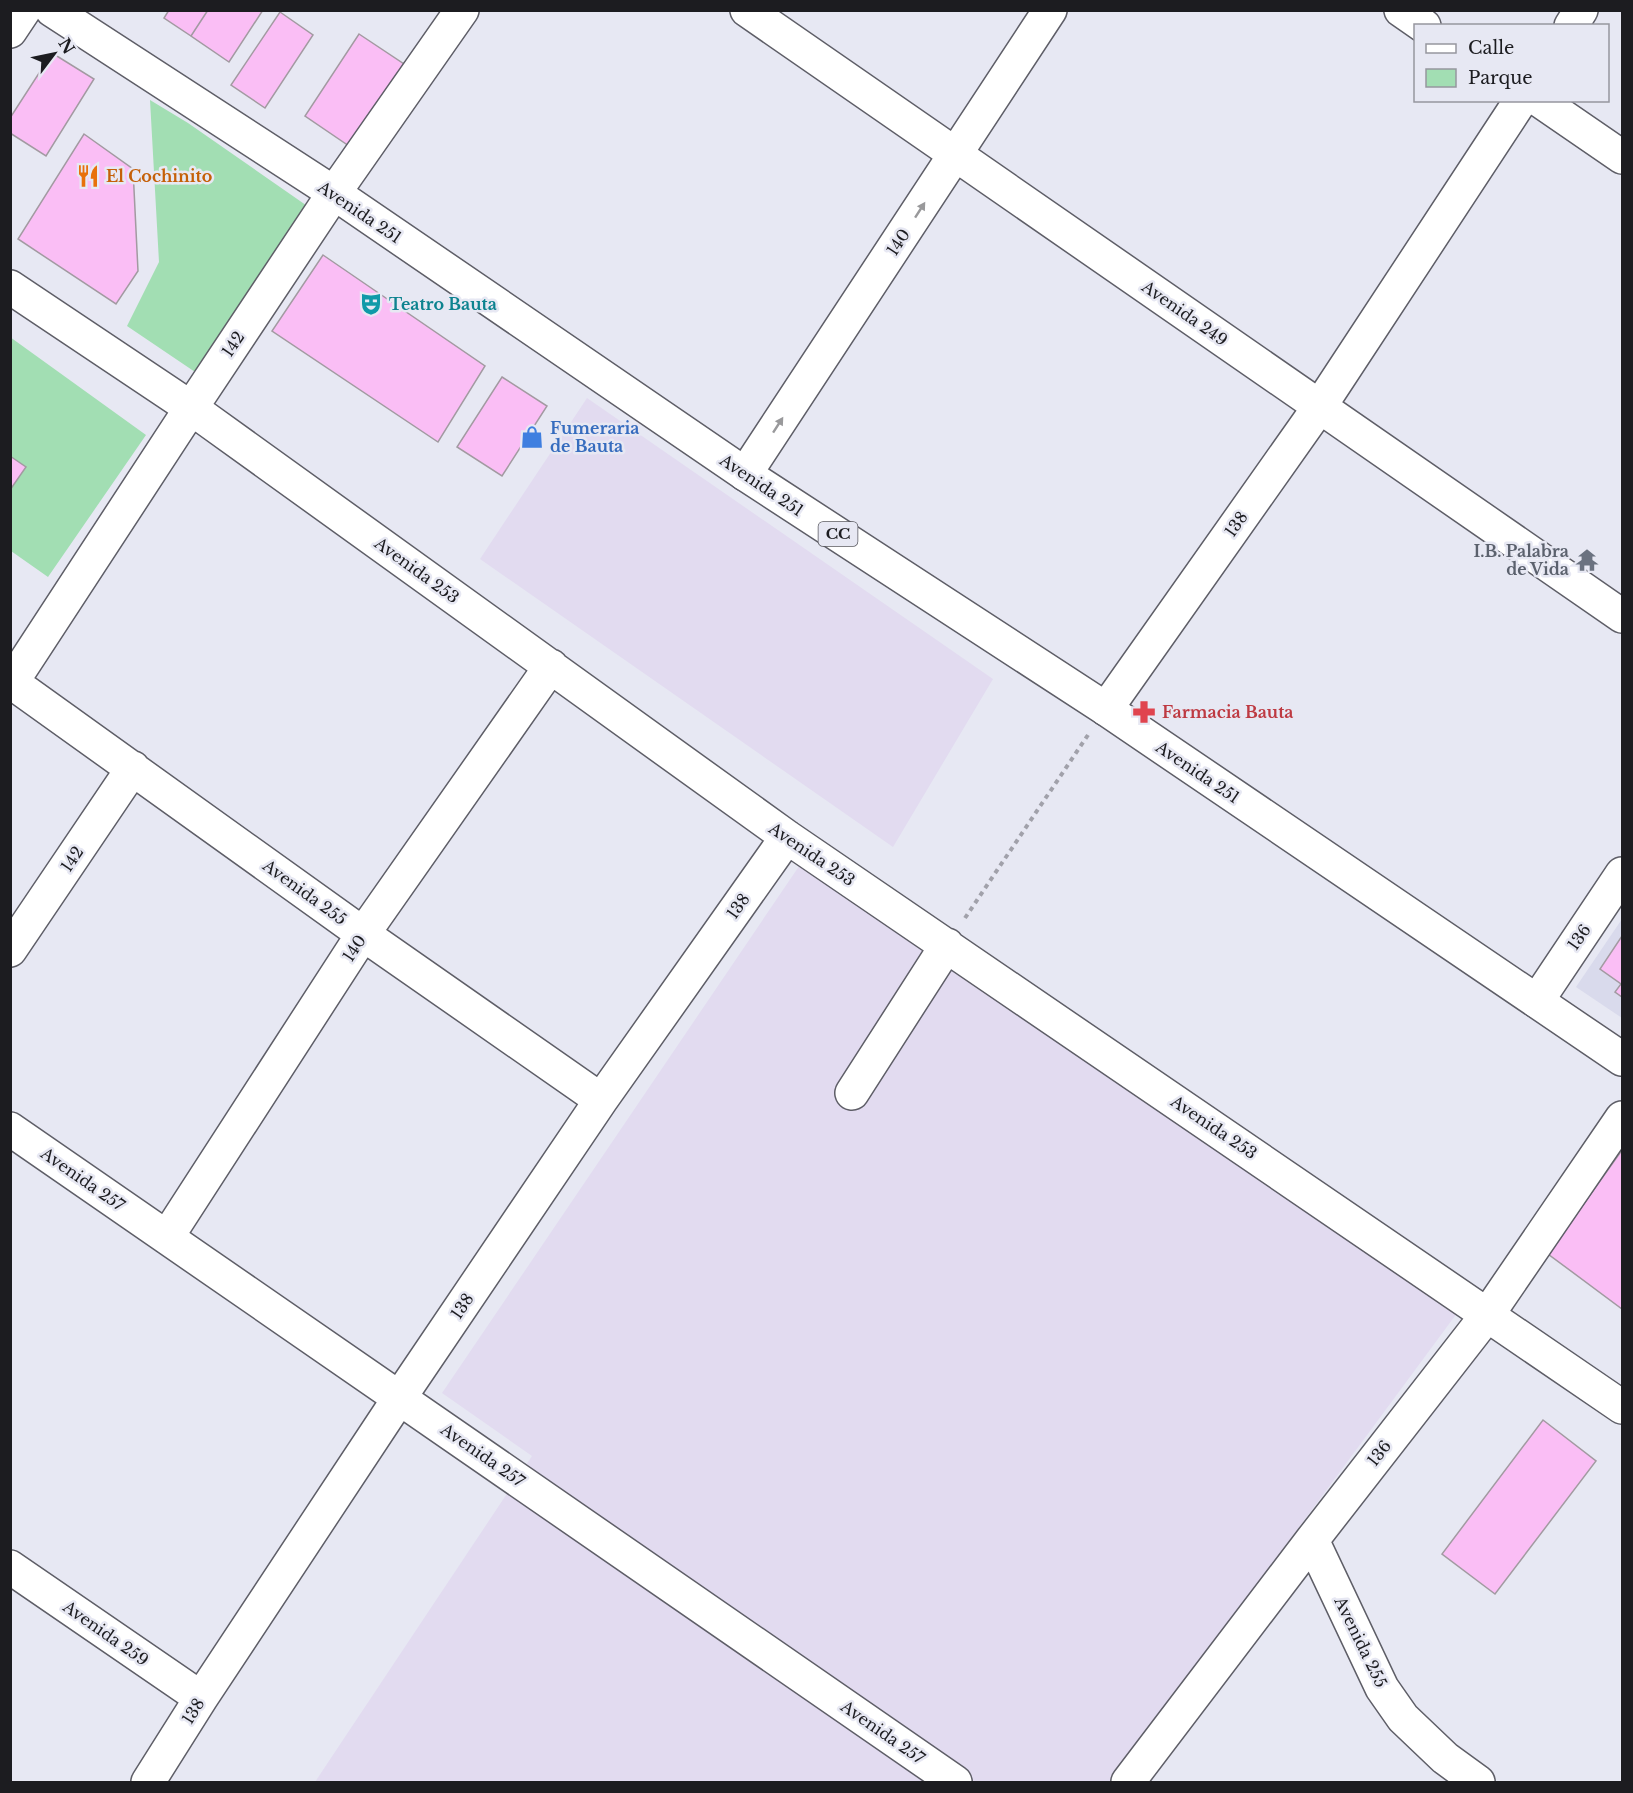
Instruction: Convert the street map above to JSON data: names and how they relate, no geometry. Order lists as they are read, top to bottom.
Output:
{
  "streets": {
    "street": [
      "Avenida 251",
      "140",
      "Avenida 249",
      "142",
      "138",
      "CC",
      "Avenida 253",
      "Avenida 255",
      "136",
      "Avenida 257",
      "Avenida 259"
    ]
  },
  "crossings": [
    ["Avenida 251", "140"],
    ["Avenida 251", "142"],
    ["Avenida 251", "138"],
    ["Avenida 251", "136"],
    ["140", "Avenida 249"],
    ["140", "Avenida 253"],
    ["140", "Avenida 255"],
    ["140", "Avenida 257"],
    ["Avenida 249", "138"],
    ["142", "Avenida 253"],
    ["142", "Avenida 255"],
    ["138", "Avenida 253"],
    ["138", "Avenida 255"],
    ["138", "Avenida 257"],
    ["138", "Avenida 259"],
    ["Avenida 253", "136"],
    ["Avenida 255", "136"]
  ],
  "places": {
    "restaurant": ["El Cochinito"],
    "theatre": ["Teatro Bauta"],
    "shop": ["Fumeraria de Bauta"],
    "temple": ["I.B. Palabra de Vida"],
    "pharmacy": ["Farmacia Bauta"]
  },
  "legend": ["Calle", "Parque"],
  "north": "top right"
}
